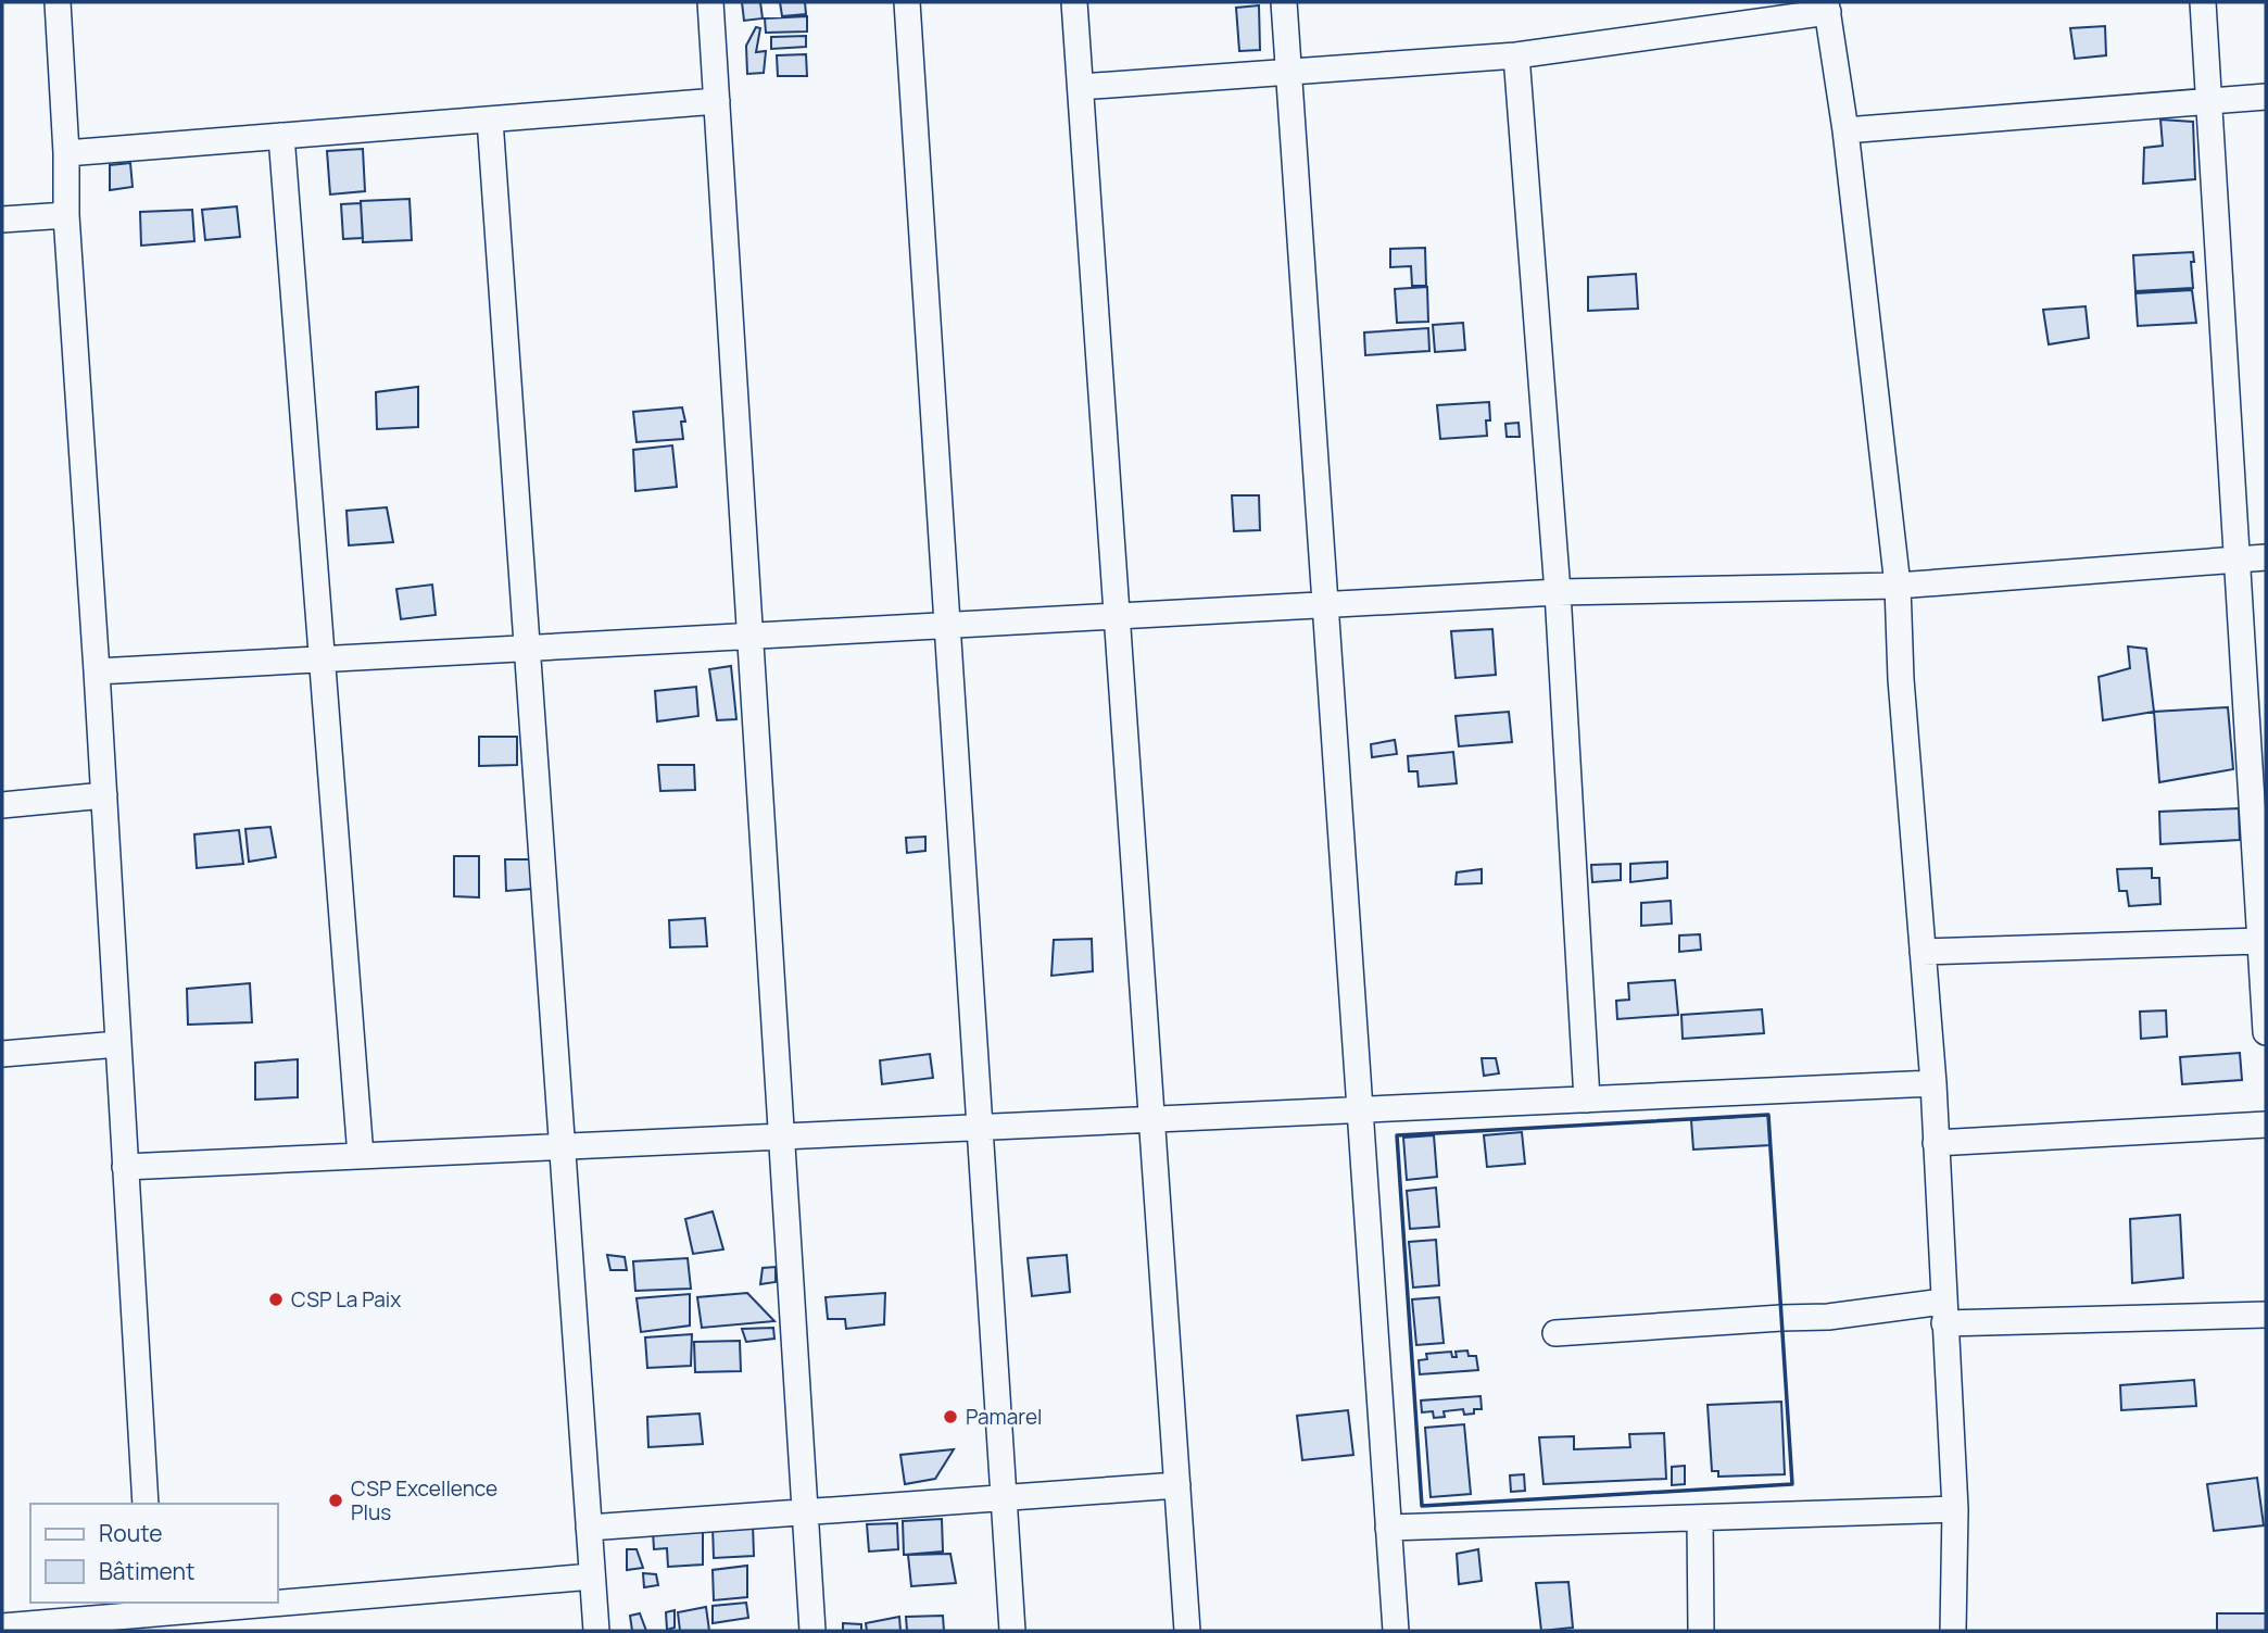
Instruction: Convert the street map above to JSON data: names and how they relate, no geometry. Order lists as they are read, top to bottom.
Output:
{
  "places": ["CSP La Paix", "Pamarel", "CSP Excellence Plus"],
  "legend": ["Route", "Bâtiment"]
}
